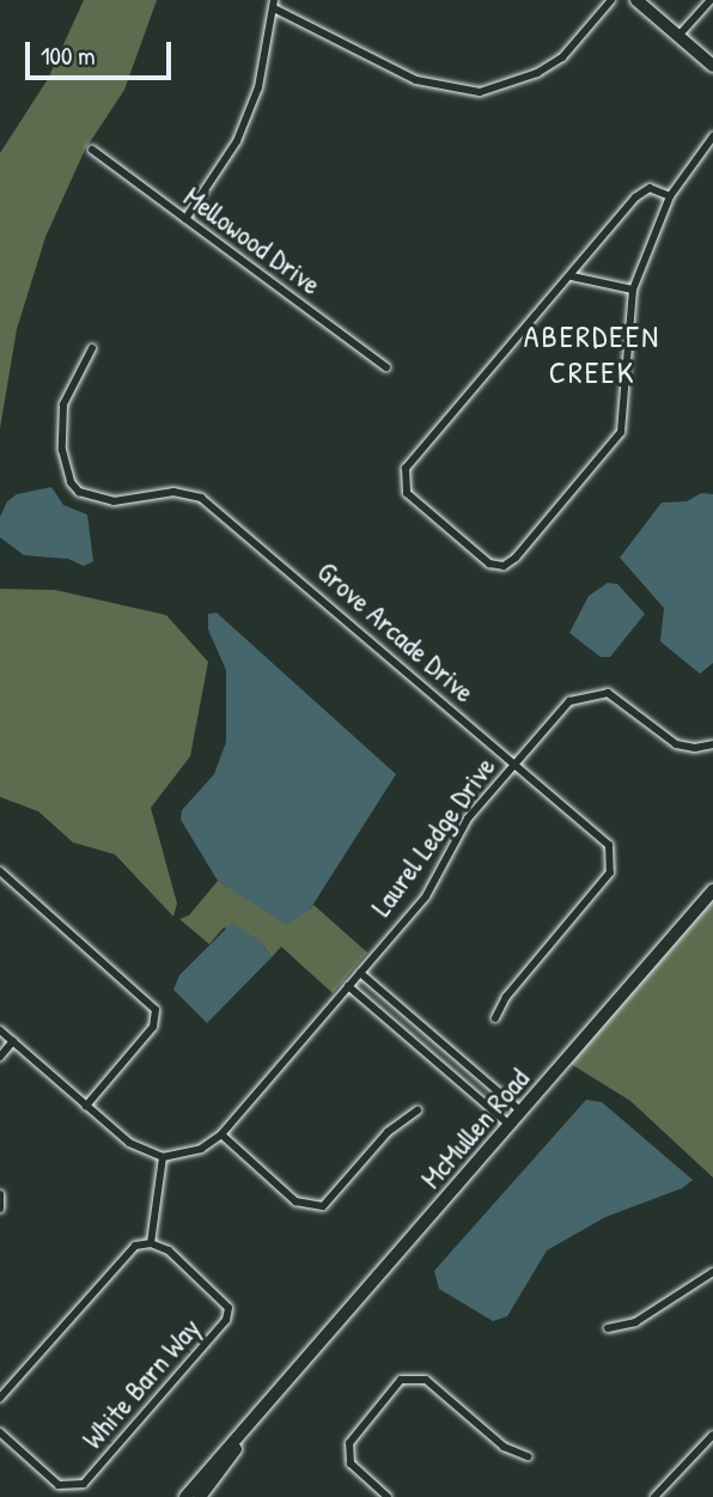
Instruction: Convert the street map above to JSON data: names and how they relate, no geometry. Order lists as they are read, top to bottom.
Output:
{
  "streets": {
    "street": [
      "Mellowood Drive",
      "Grove Arcade Drive",
      "Laurel Ledge Drive",
      "McMullen Road",
      "White Barn Way"
    ]
  },
  "crossings": [
    ["Grove Arcade Drive", "Laurel Ledge Drive"]
  ],
  "districts": ["ABERDEEN CREEK"],
  "scale_bar": "100 m"
}
